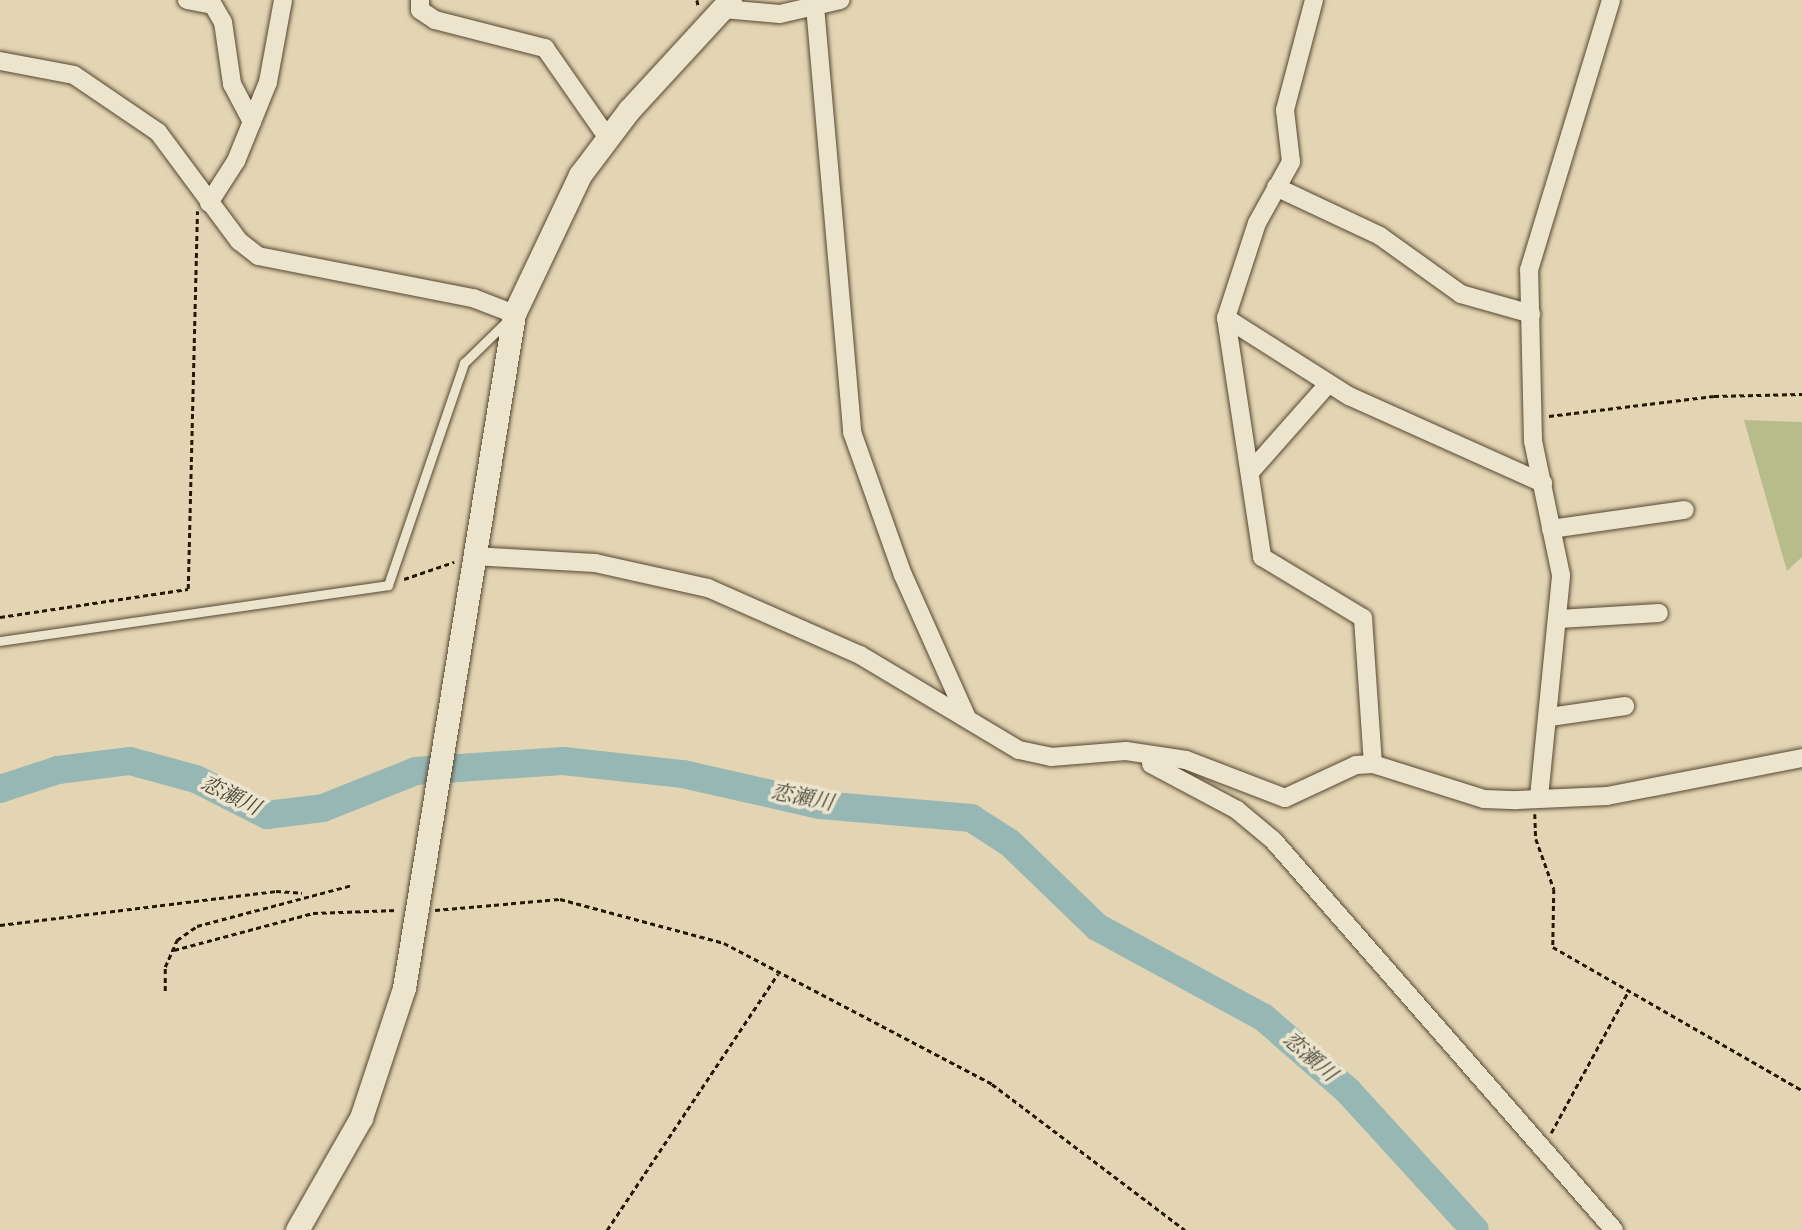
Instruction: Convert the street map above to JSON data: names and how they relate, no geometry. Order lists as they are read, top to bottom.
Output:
{
  "water": ["恋瀬川"]
}
